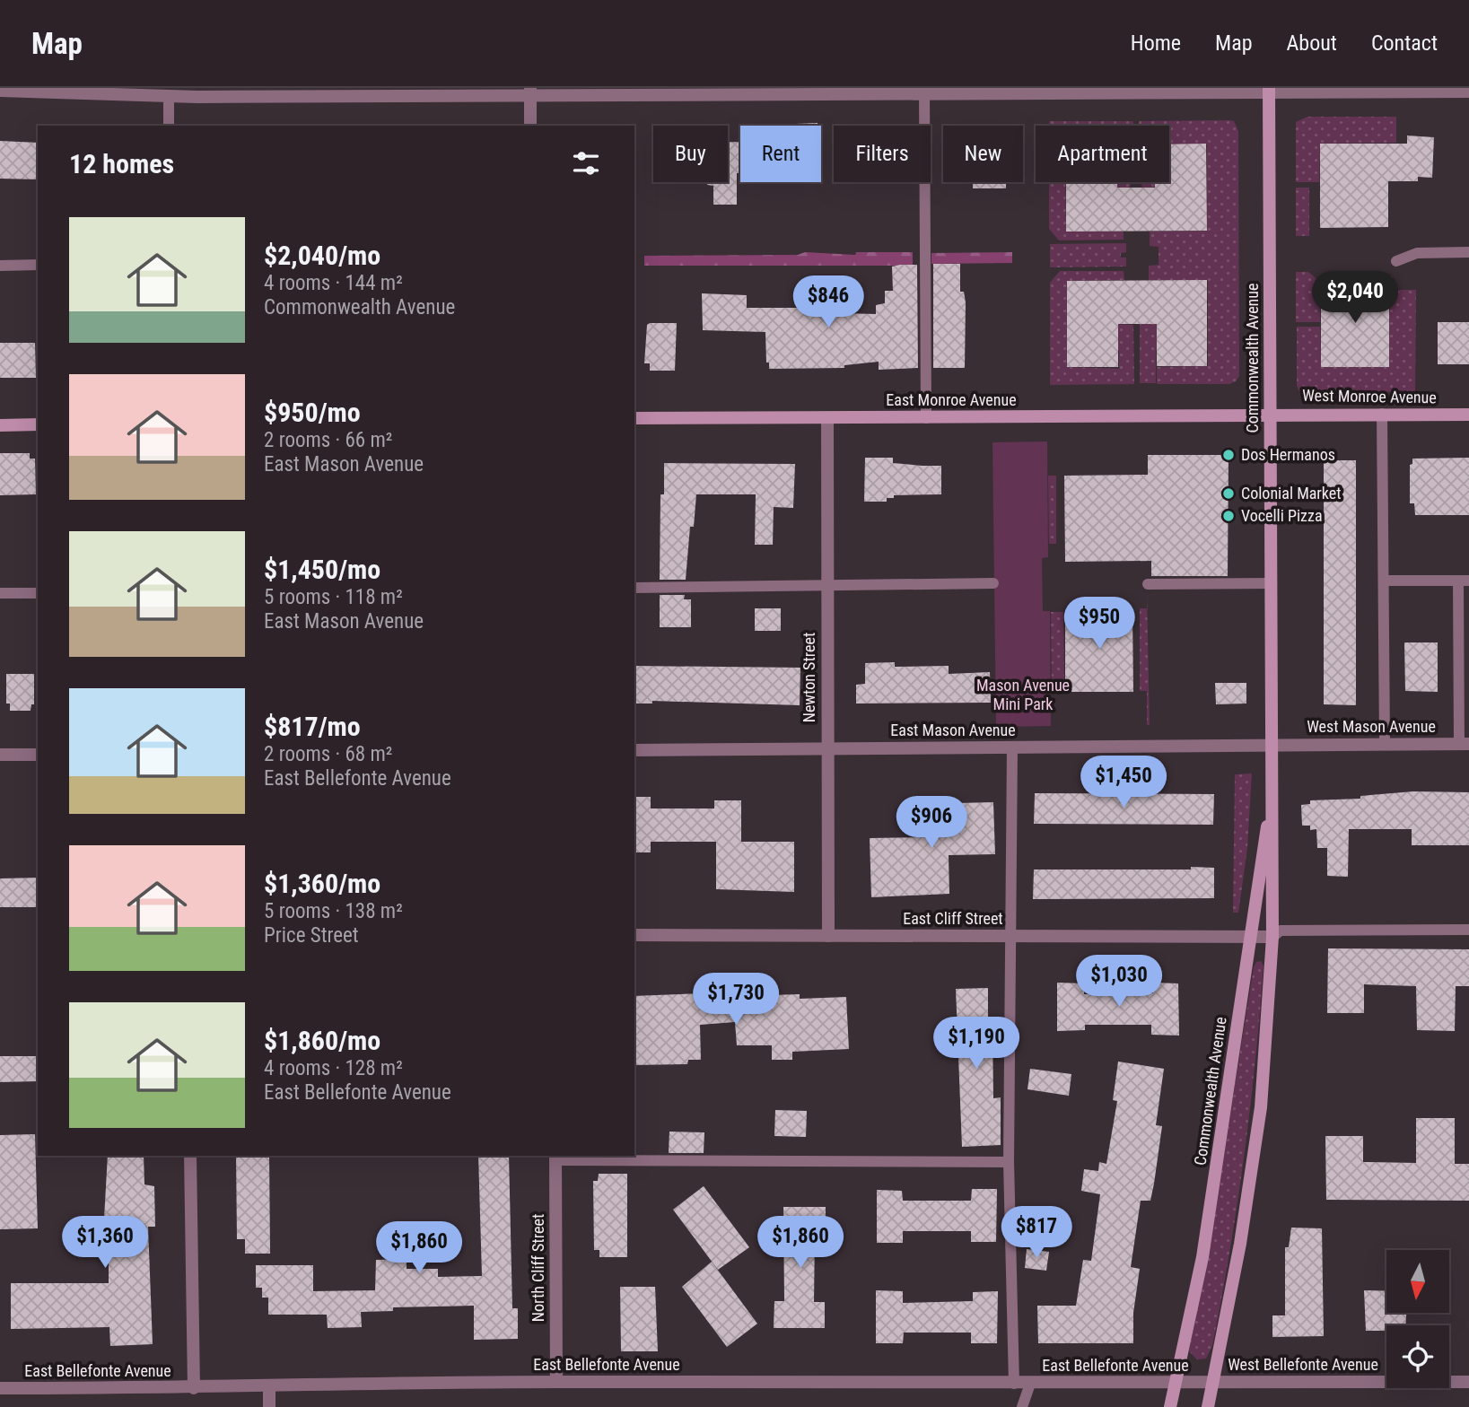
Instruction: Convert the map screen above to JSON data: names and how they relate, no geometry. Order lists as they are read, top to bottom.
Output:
{
  "streets": {
    "street": [
      "Commonwealth Avenue",
      "West Monroe Avenue",
      "East Monroe Avenue",
      "Newton Street",
      "West Mason Avenue",
      "East Mason Avenue",
      "East Cliff Street",
      "North Cliff Street",
      "East Bellefonte Avenue",
      "West Bellefonte Avenue"
    ]
  },
  "crossings": [
    ["Commonwealth Avenue", "West Monroe Avenue"],
    ["Commonwealth Avenue", "East Monroe Avenue"],
    ["Commonwealth Avenue", "West Mason Avenue"],
    ["Commonwealth Avenue", "East Mason Avenue"],
    ["Commonwealth Avenue", "East Cliff Street"],
    ["Commonwealth Avenue", "East Bellefonte Avenue"],
    ["Commonwealth Avenue", "West Bellefonte Avenue"],
    ["West Monroe Avenue", "East Monroe Avenue"],
    ["East Monroe Avenue", "Newton Street"],
    ["Newton Street", "East Mason Avenue"],
    ["Newton Street", "East Cliff Street"],
    ["West Mason Avenue", "East Mason Avenue"],
    ["North Cliff Street", "East Bellefonte Avenue"],
    ["East Bellefonte Avenue", "West Bellefonte Avenue"]
  ],
  "parks": ["Mason Avenue Mini Park"],
  "places": ["Dos Hermanos", "Colonial Market", "Vocelli Pizza"],
  "north": "bottom",
  "page": {
    "header": "Map",
    "nav": [
      "Home",
      "Map",
      "About",
      "Contact"
    ],
    "chip": [
      "Buy",
      "Rent",
      "Filters",
      "New",
      "Apartment"
    ],
    "heading": "12 homes",
    "list": [
      {
        "name": "$2,040/mo",
        "note": "4 rooms · 144 m² · Commonwealth Avenue"
      },
      {
        "name": "$950/mo",
        "note": "2 rooms · 66 m² · East Mason Avenue"
      },
      {
        "name": "$1,450/mo",
        "note": "5 rooms · 118 m² · East Mason Avenue"
      },
      {
        "name": "$817/mo",
        "note": "2 rooms · 68 m² · East Bellefonte Avenue"
      },
      {
        "name": "$1,360/mo",
        "note": "5 rooms · 138 m² · Price Street"
      },
      {
        "name": "$1,860/mo",
        "note": "4 rooms · 128 m² · East Bellefonte Avenue"
      }
    ],
    "price": [
      "$2,040",
      "$846",
      "$950",
      "$1,450",
      "$906",
      "$1,030",
      "$1,730",
      "$1,190",
      "$817",
      "$1,360",
      "$1,860",
      "$1,860"
    ]
  }
}
